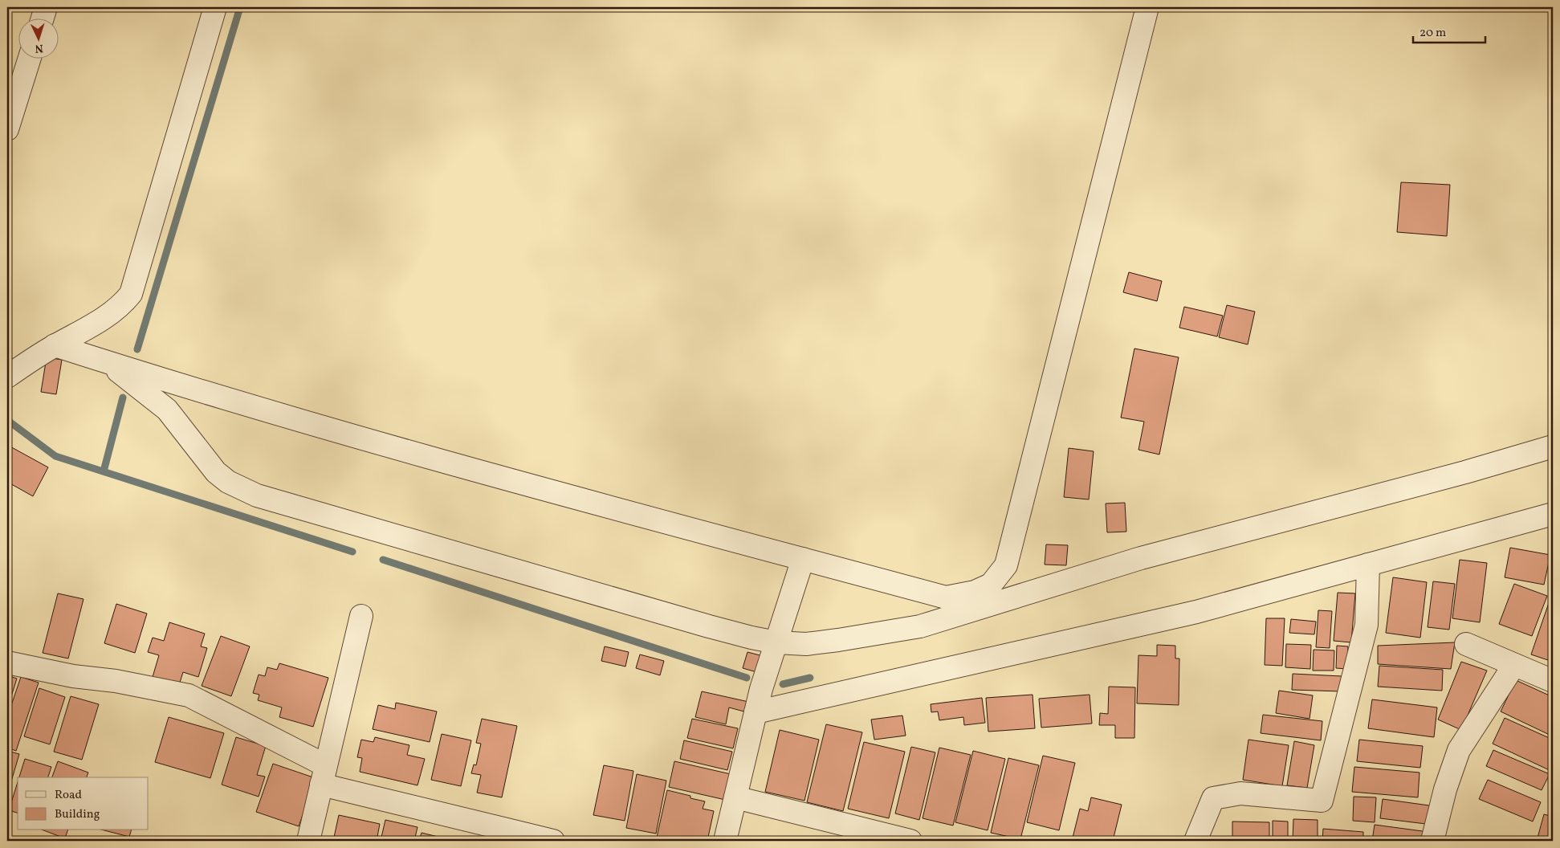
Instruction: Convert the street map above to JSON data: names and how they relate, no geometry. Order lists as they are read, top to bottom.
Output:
{
  "legend": ["Road", "Building"],
  "scale_bar": "20 m",
  "north": "bottom"
}
